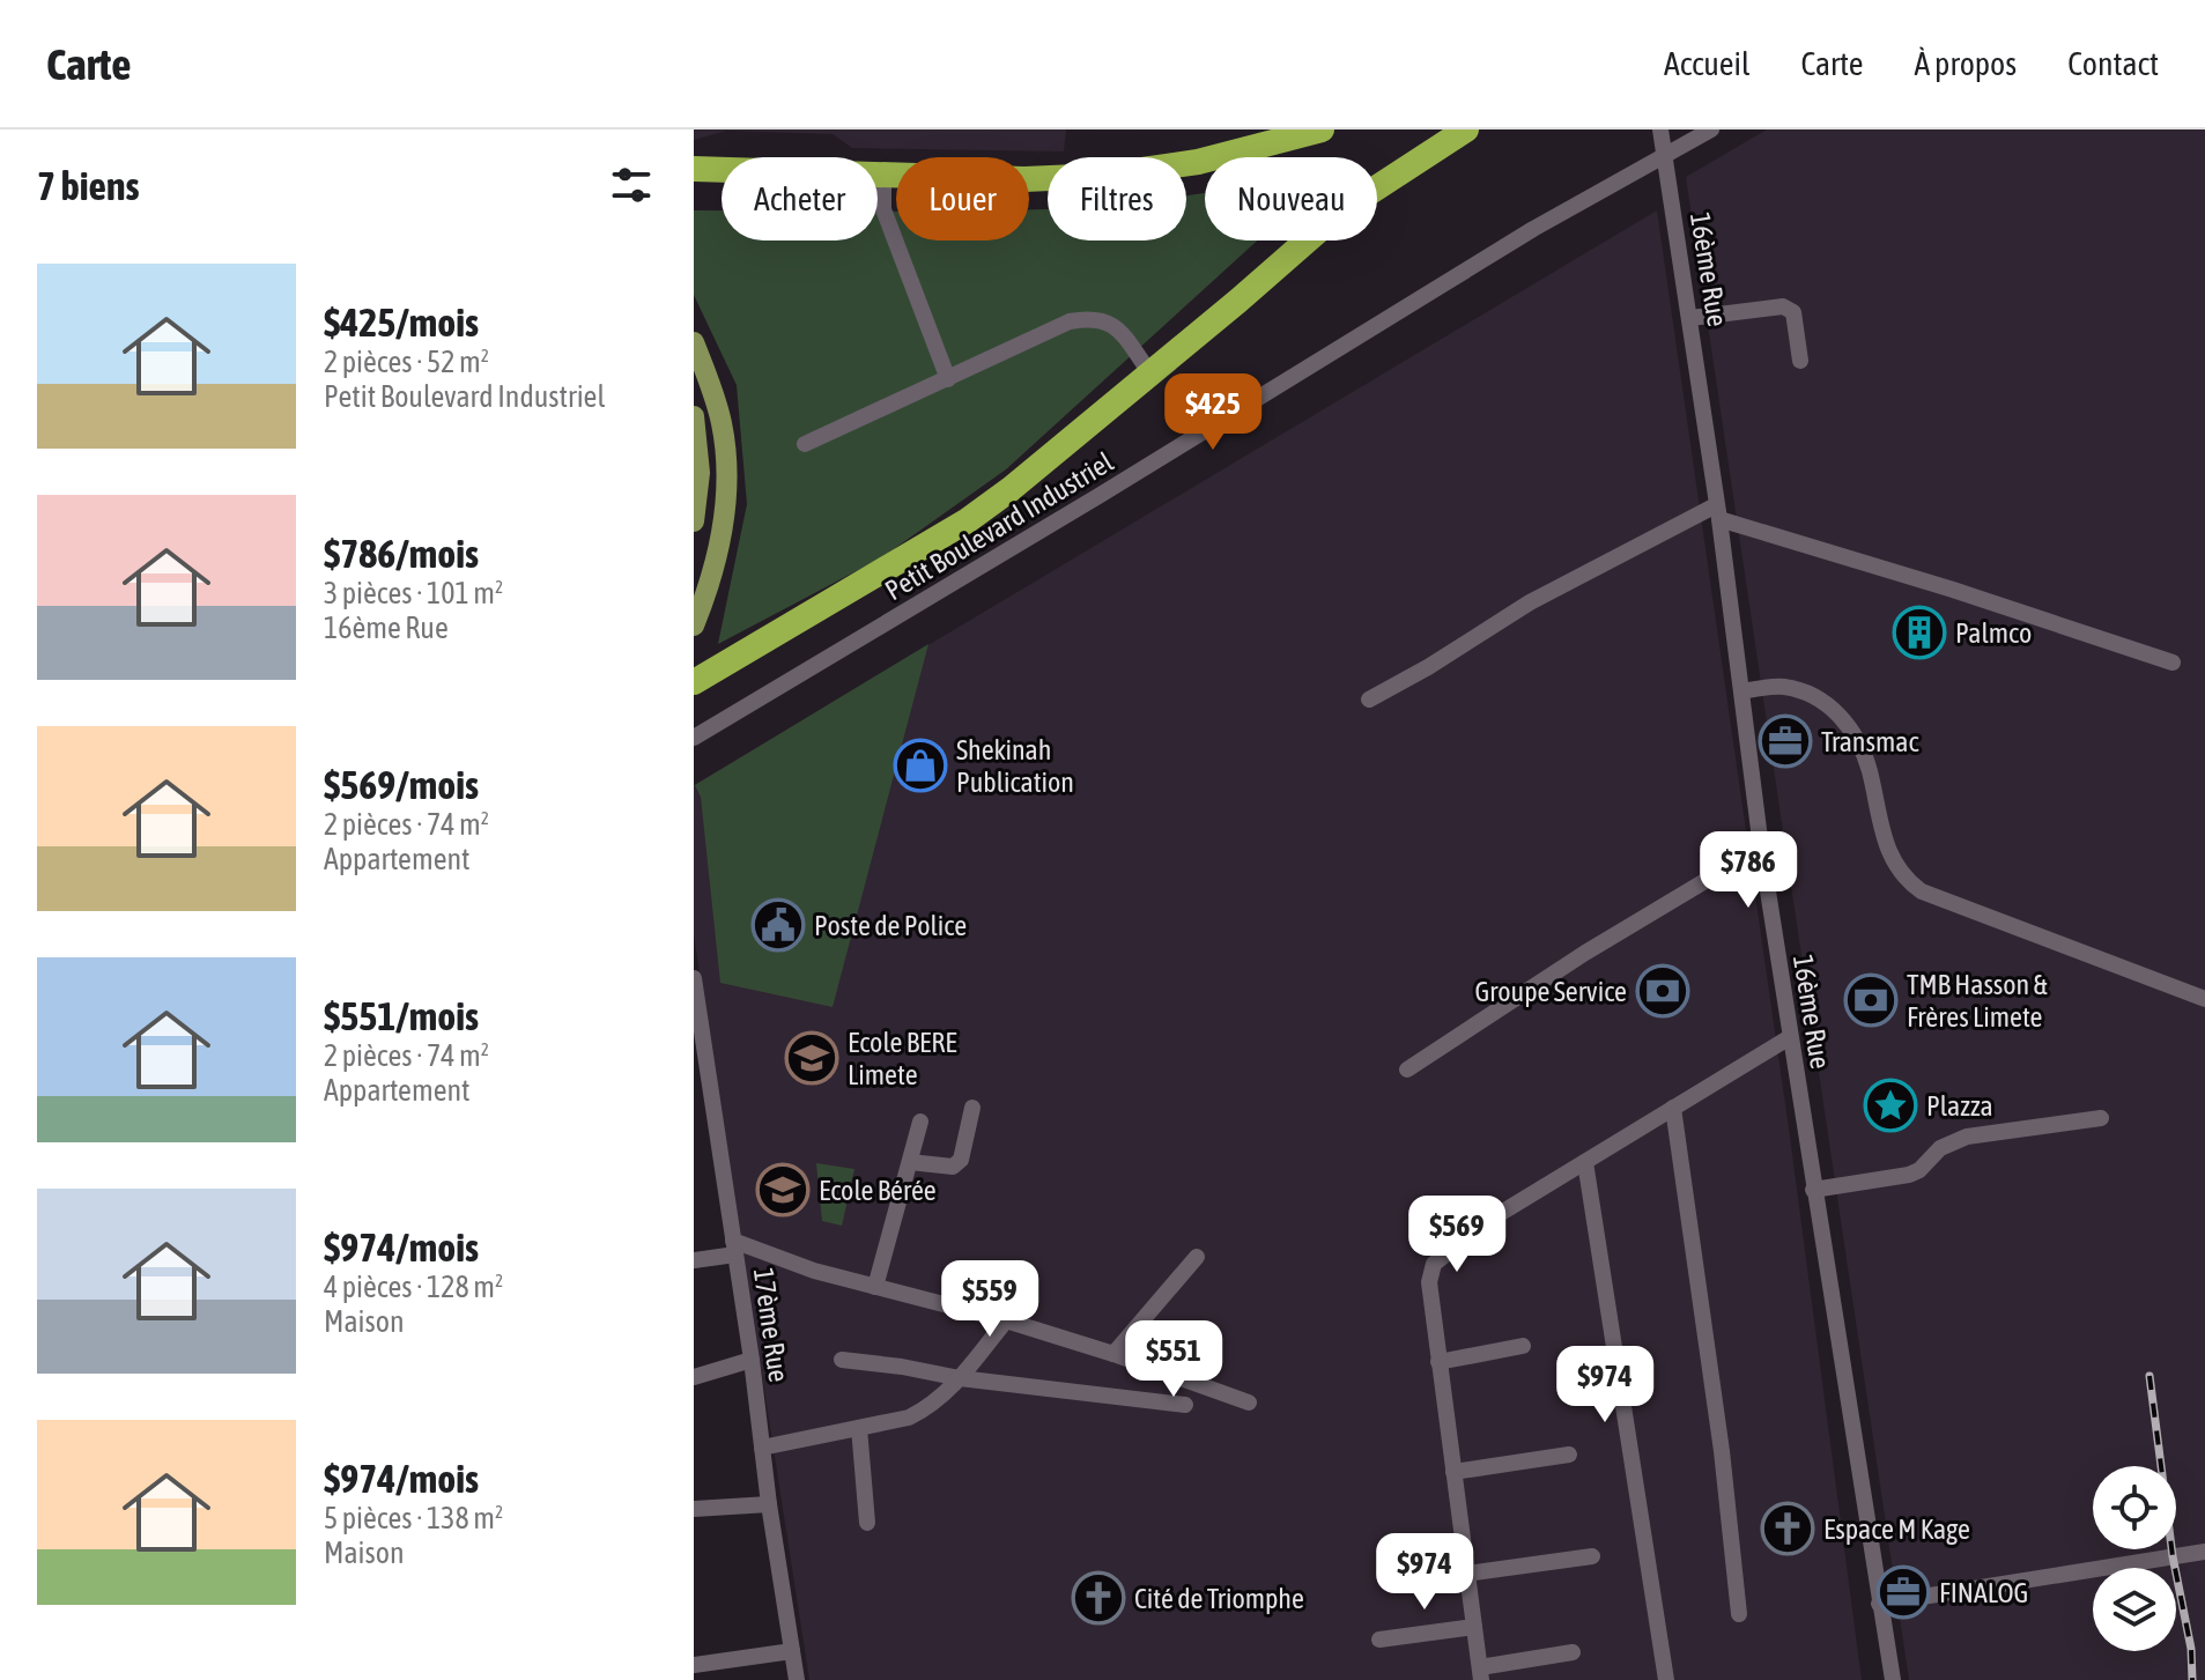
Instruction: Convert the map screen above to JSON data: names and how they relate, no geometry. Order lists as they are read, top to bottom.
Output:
{
  "streets": {
    "street": ["16ème Rue", "Petit Boulevard Industriel", "17ème Rue"]
  },
  "crossings": [
    ["16ème Rue", "Petit Boulevard Industriel"]
  ],
  "places": {
    "building": ["Palmco"],
    "office": ["Transmac", "FINALOG"],
    "shop": ["Shekinah Publication"],
    "public building": ["Poste de Police"],
    "bank": ["Groupe Service", "TMB Hasson & Frères Limete"],
    "school or university": ["Ecole BERE Limete", "Ecole Bérée"],
    "place": ["Plazza"],
    "church": ["Espace M Kage", "Cité de Triomphe"]
  },
  "page": {
    "header": "Carte",
    "nav": [
      "Accueil",
      "Carte",
      "À propos",
      "Contact"
    ],
    "heading": "7 biens",
    "chip": [
      "Acheter",
      "Louer",
      "Filtres",
      "Nouveau"
    ],
    "list": [
      {
        "name": "$425/mois",
        "note": "2 pièces · 52 m² · Petit Boulevard Industriel"
      },
      {
        "name": "$786/mois",
        "note": "3 pièces · 101 m² · 16ème Rue"
      },
      {
        "name": "$569/mois",
        "note": "2 pièces · 74 m² · Appartement"
      },
      {
        "name": "$551/mois",
        "note": "2 pièces · 74 m² · Appartement"
      },
      {
        "name": "$974/mois",
        "note": "4 pièces · 128 m² · Maison"
      },
      {
        "name": "$974/mois",
        "note": "5 pièces · 138 m² · Maison"
      }
    ],
    "price": [
      "$425",
      "$786",
      "$569",
      "$559",
      "$551",
      "$974",
      "$974"
    ]
  }
}
